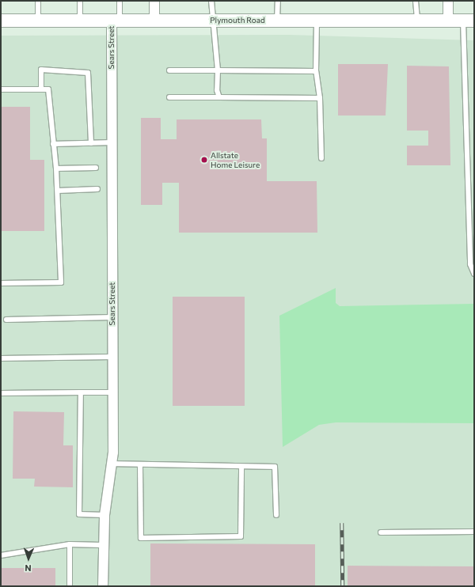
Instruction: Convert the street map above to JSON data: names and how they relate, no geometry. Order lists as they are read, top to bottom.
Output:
{
  "streets": {
    "main road": ["Plymouth Road"],
    "street": ["Sears Street"]
  },
  "crossings": [
    ["Plymouth Road", "Sears Street"]
  ],
  "places": ["Allstate Home Leisure"],
  "north": "bottom"
}
